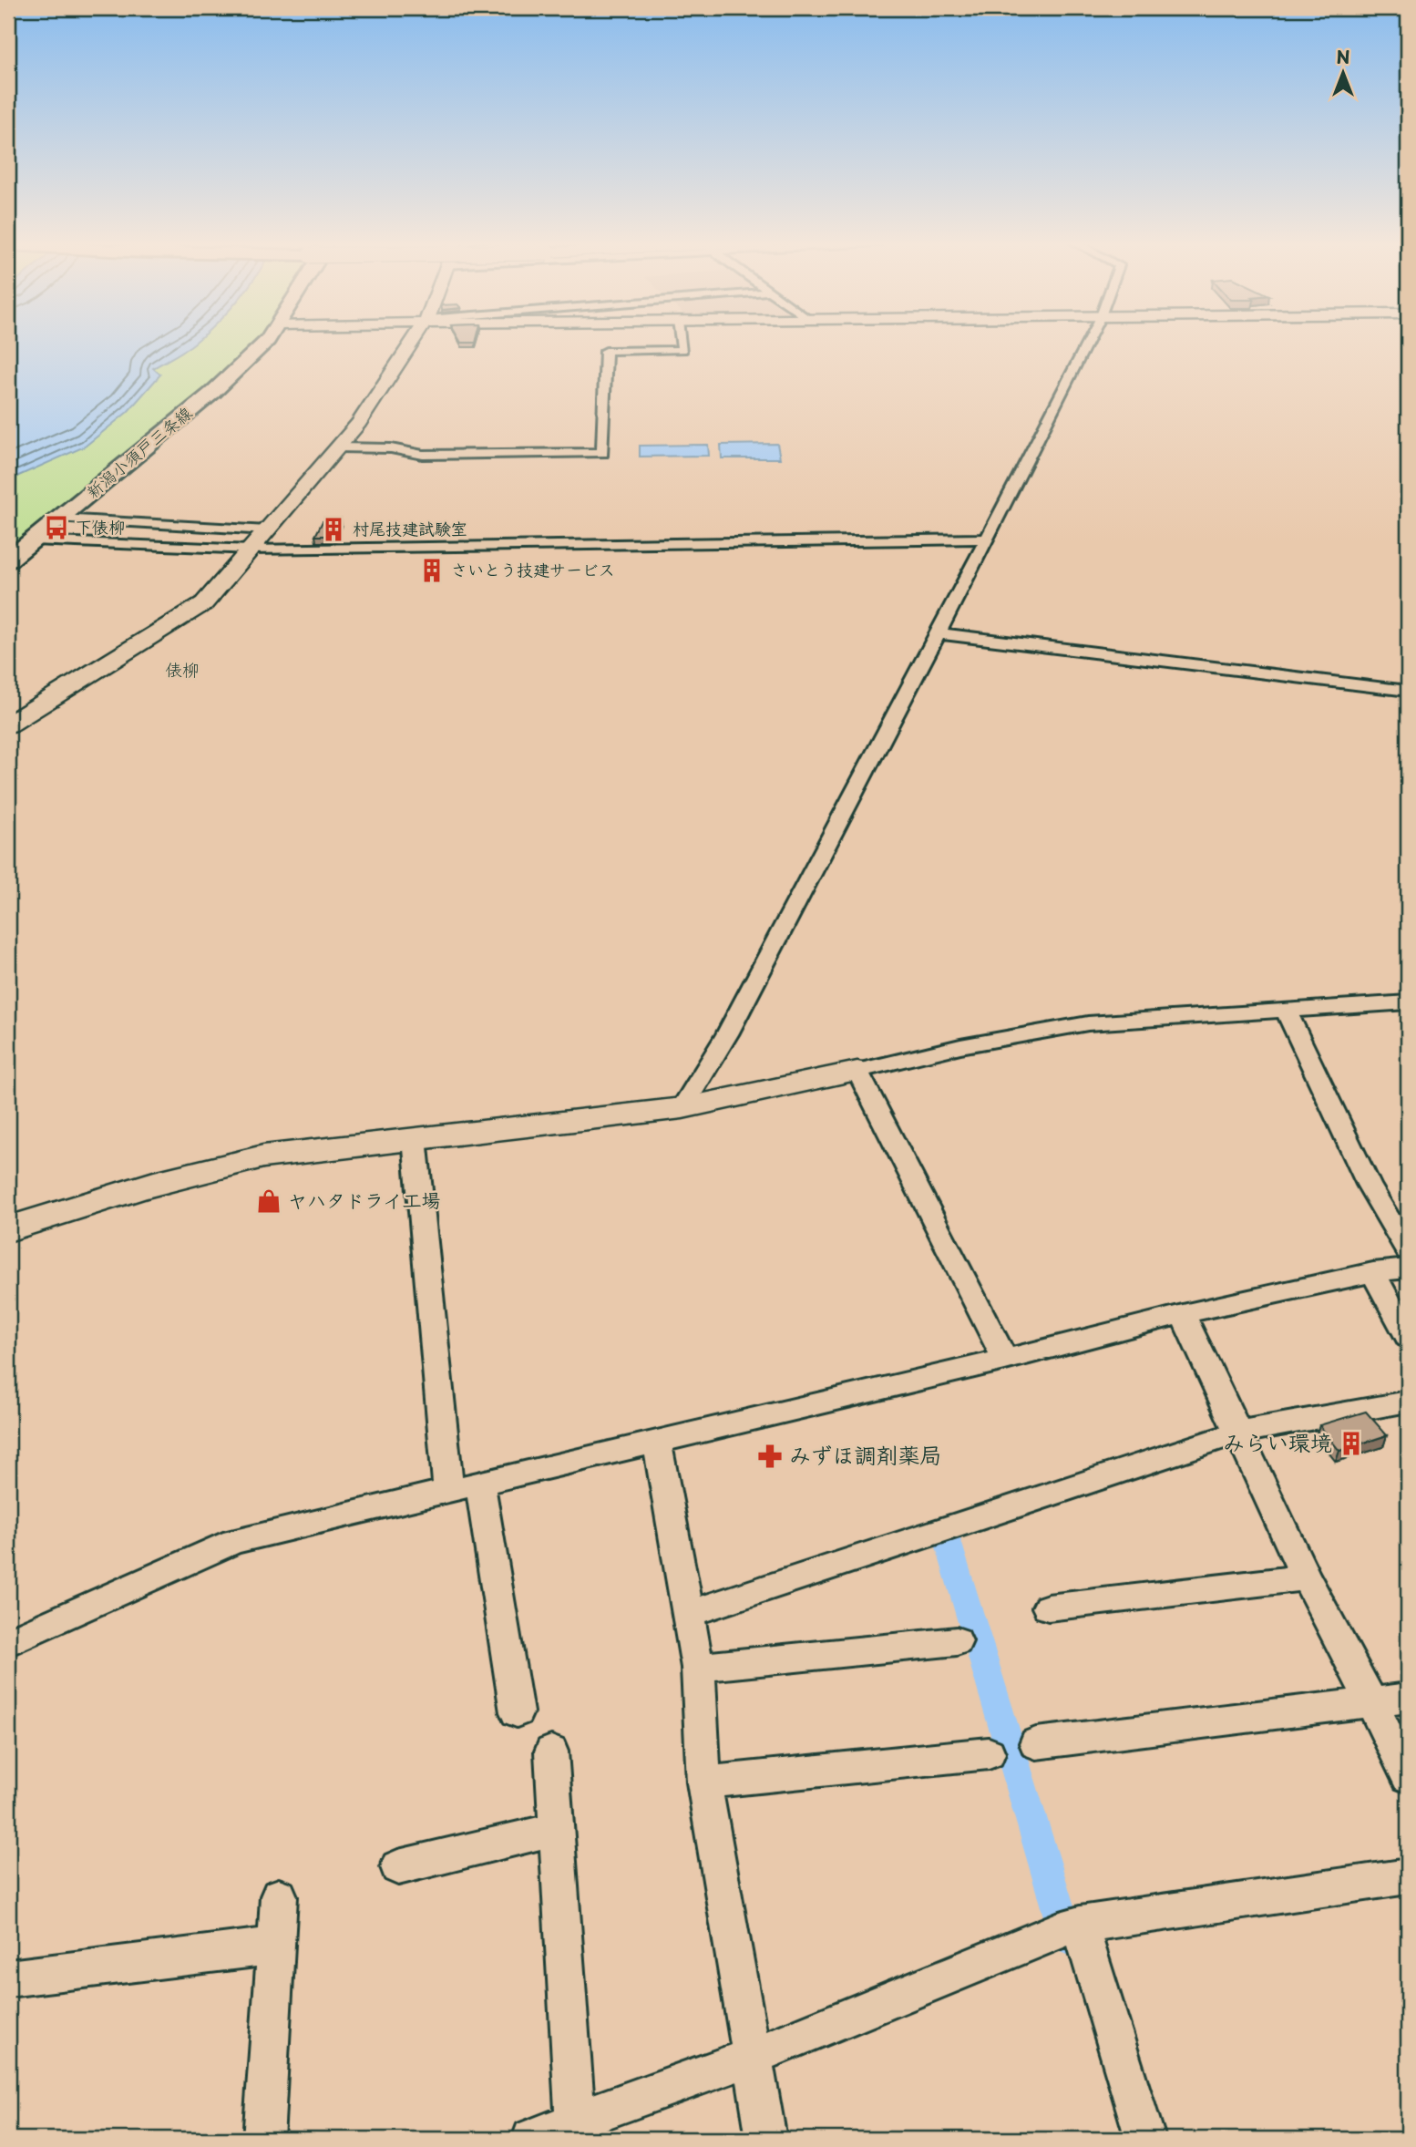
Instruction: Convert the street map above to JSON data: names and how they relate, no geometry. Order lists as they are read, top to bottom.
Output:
{
  "streets": {
    "main road": ["新潟小須戸三条線"]
  },
  "districts": ["俵柳"],
  "places": {
    "bus stop": ["下俵柳"],
    "building": ["村尾技建試験室", "さいとう技建サービス", "みらい環境"],
    "shop": ["ヤハタドライ工場"],
    "pharmacy": ["みずほ調剤薬局"]
  },
  "north": "top"
}
